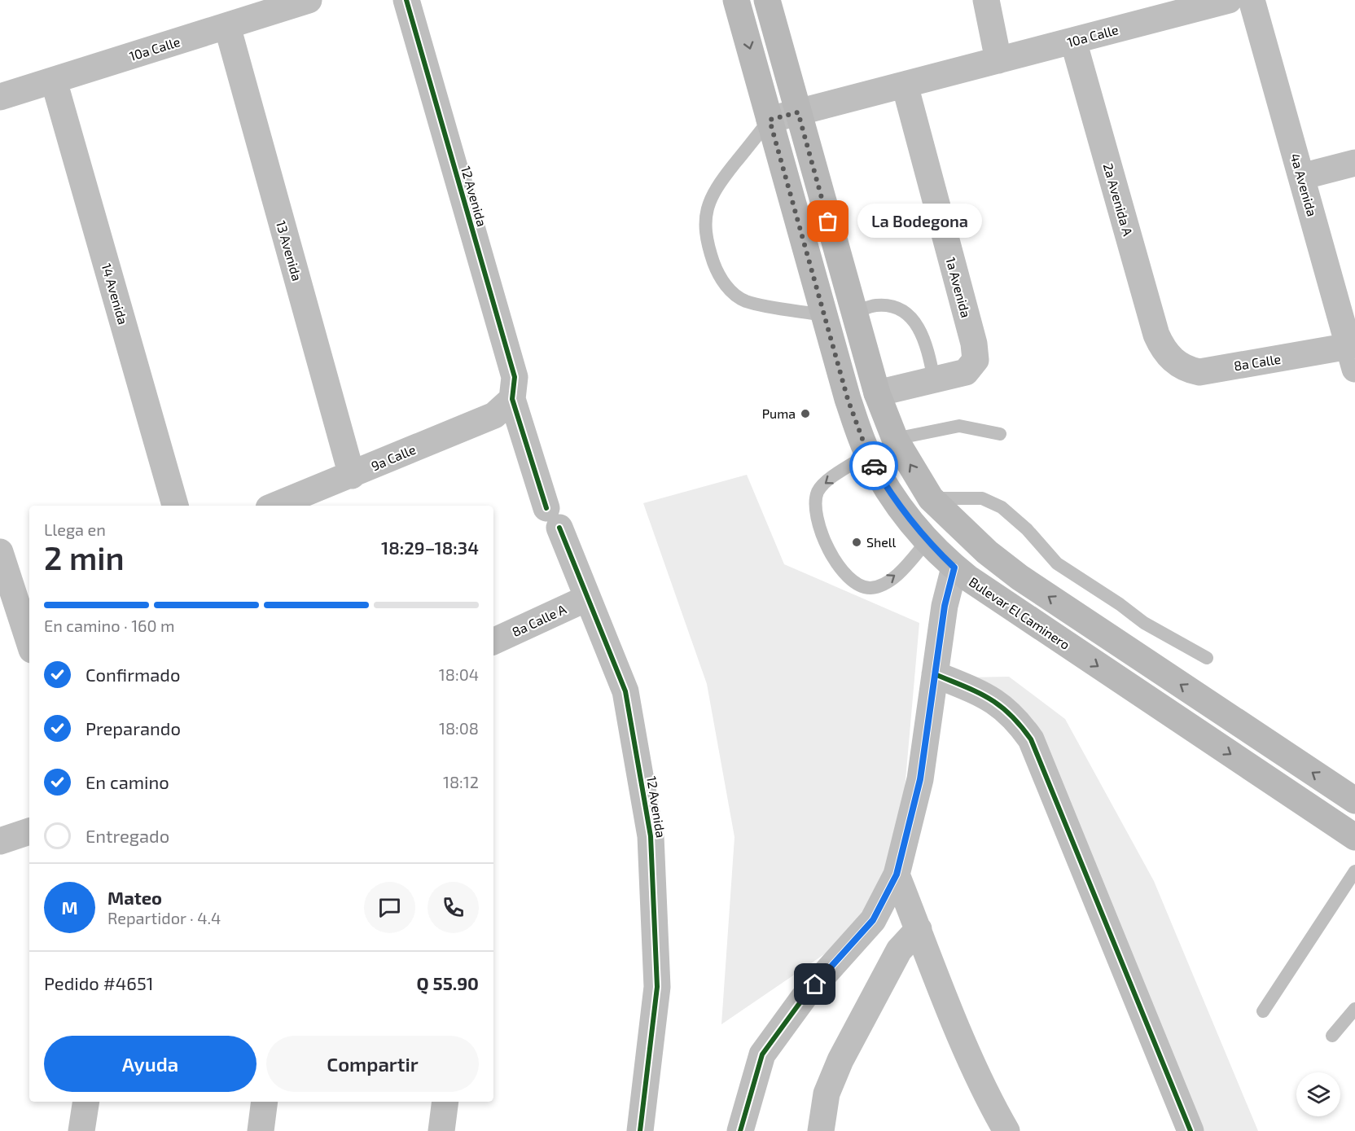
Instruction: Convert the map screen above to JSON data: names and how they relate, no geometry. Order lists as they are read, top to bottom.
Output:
{
  "streets": {
    "main road": ["Bulevar El Caminero"],
    "street": [
      "10a Calle",
      "4a Avenida",
      "12 Avenida",
      "2a Avenida A",
      "13 Avenida",
      "1a Avenida",
      "14 Avenida",
      "8a Calle",
      "9a Calle",
      "8a Calle A"
    ]
  },
  "crossings": [
    ["10a Calle", "2a Avenida A"],
    ["10a Calle", "13 Avenida"],
    ["10a Calle", "1a Avenida"],
    ["10a Calle", "14 Avenida"],
    ["4a Avenida", "8a Calle"],
    ["12 Avenida", "9a Calle"],
    ["12 Avenida", "8a Calle A"],
    ["2a Avenida A", "8a Calle"],
    ["13 Avenida", "9a Calle"]
  ],
  "places": ["La Bodegona", "Puma", "Shell"],
  "page": {
    "bubble": "La Bodegona",
    "heading": ["2 min", "Llega en", "18:29–18:34"],
    "panel": [
      "Mateo",
      "Repartidor · 4.4",
      "Pedido #4651",
      "Q 55.90"
    ],
    "bar": "En camino · 160 m",
    "list": [
      ["Confirmado", "18:04"],
      ["Preparando", "18:08"],
      ["En camino", "18:12"],
      "Entregado"
    ],
    "round": "M",
    "buttons": ["Ayuda", "Compartir"]
  }
}
